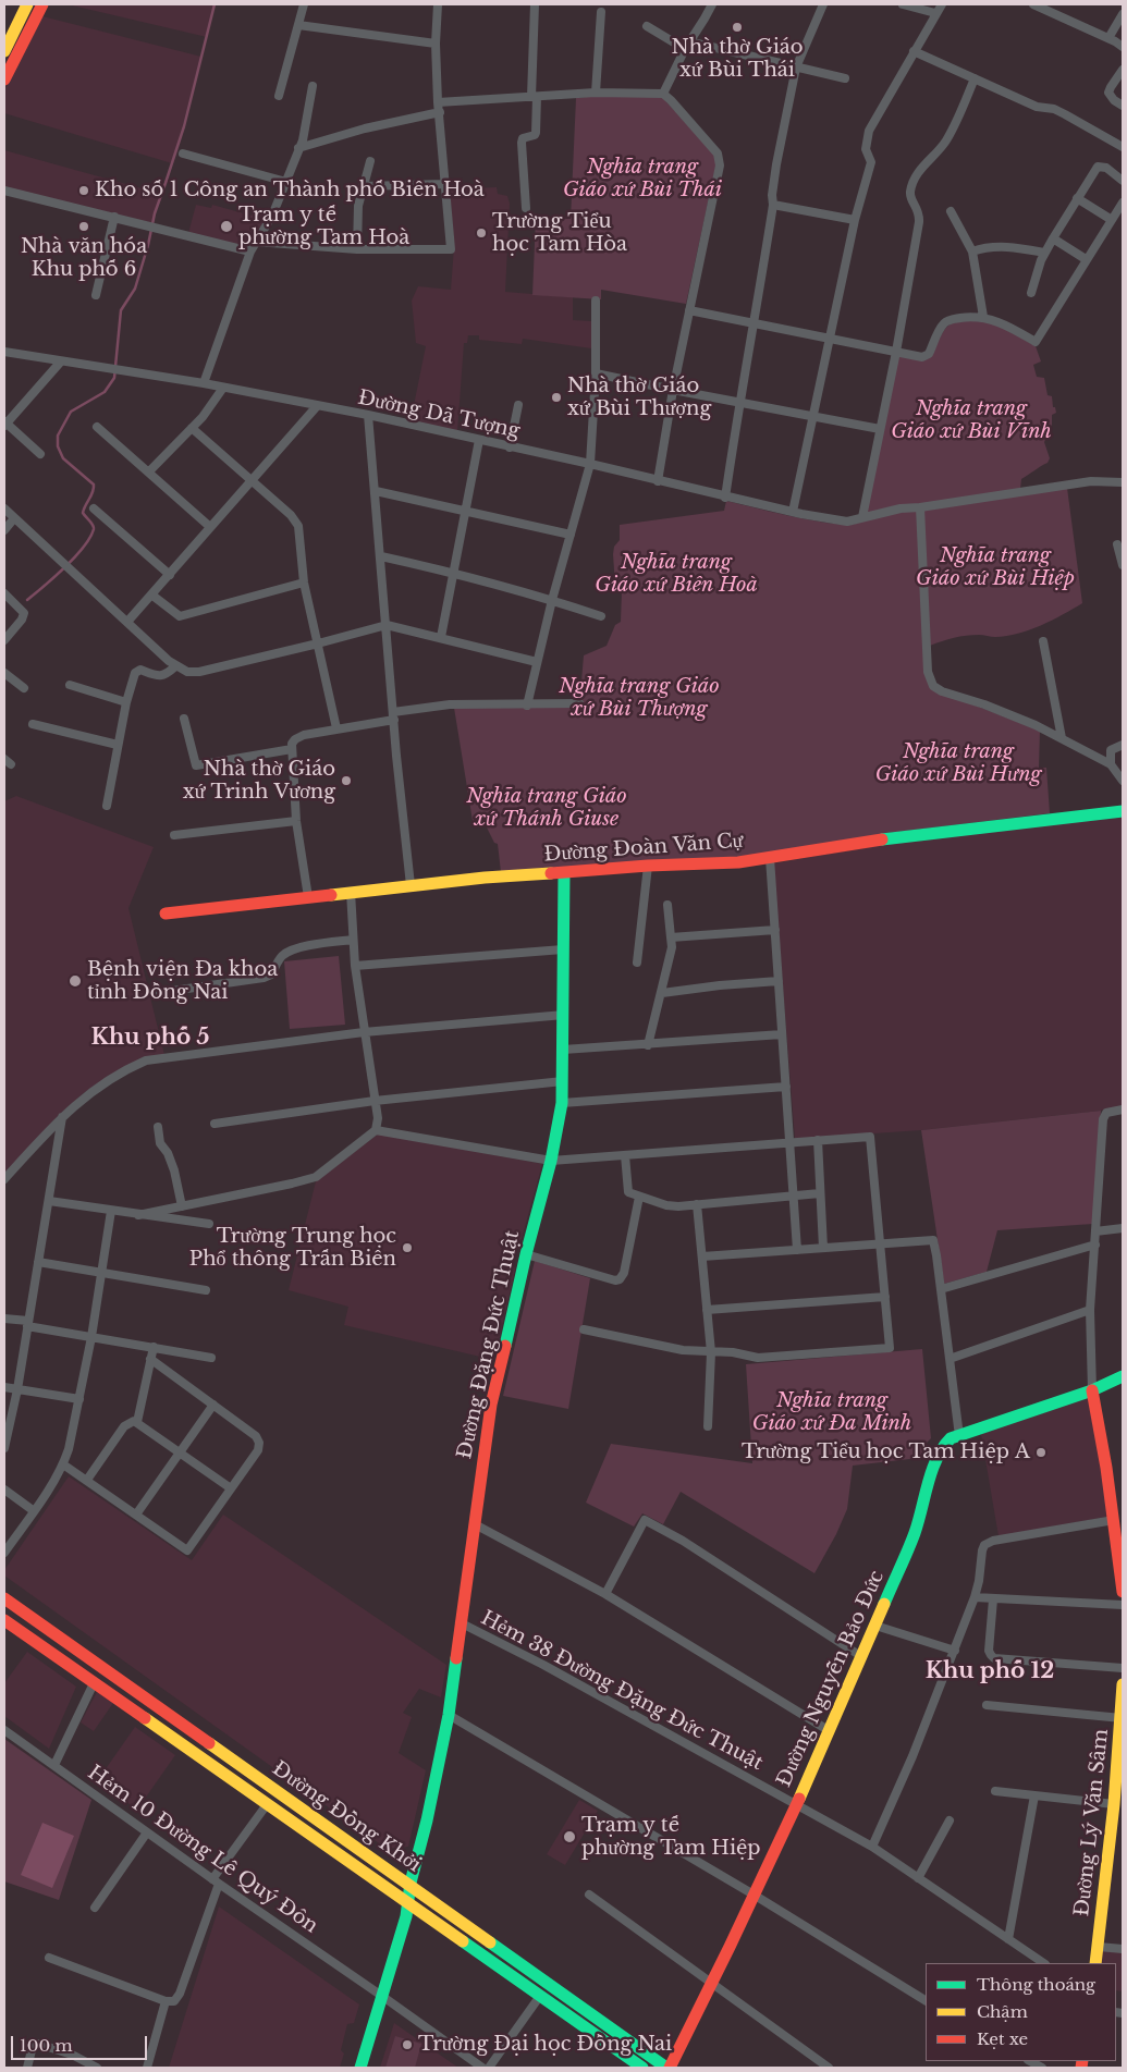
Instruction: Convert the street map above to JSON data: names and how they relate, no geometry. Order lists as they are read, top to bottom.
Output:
{
  "streets": {
    "main road": [
      "Đường Đoàn Văn Cự",
      "Đường Đặng Đức Thuật",
      "Đường Nguyễn Bảo Đức",
      "Đường Đồng Khởi",
      "Đường Lý Văn Sâm"
    ],
    "street": ["Đường Dã Tượng", "Hẻm 38 Đường Đặng Đức Thuật", "Hẻm 10 Đường Lê Quý Đôn"]
  },
  "crossings": [
    ["Đường Đoàn Văn Cự", "Đường Đặng Đức Thuật"],
    ["Đường Đặng Đức Thuật", "Hẻm 38 Đường Đặng Đức Thuật"],
    ["Đường Đặng Đức Thuật", "Đường Đồng Khởi"],
    ["Đường Đặng Đức Thuật", "Hẻm 10 Đường Lê Quý Đôn"],
    ["Đường Nguyễn Bảo Đức", "Hẻm 38 Đường Đặng Đức Thuật"],
    ["Đường Nguyễn Bảo Đức", "Đường Đồng Khởi"]
  ],
  "districts": ["Khu phố 5", "Khu phố 12"],
  "parks": [
    "Nghĩa trang Giáo xứ Bùi Thái",
    "Nghĩa trang Giáo xứ Bùi Vĩnh",
    "Nghĩa trang Giáo xứ Bùi Hiệp",
    "Nghĩa trang Giáo xứ Biên Hoà",
    "Nghĩa trang Giáo xứ Bùi Thượng",
    "Nghĩa trang Giáo xứ Bùi Hưng",
    "Nghĩa trang Giáo xứ Thánh Giuse",
    "Nghĩa trang Giáo xứ Đa Minh"
  ],
  "places": [
    "Nhà thờ Giáo xứ Bùi Thái",
    "Kho số 1 Công an Thành phố Biên Hoà",
    "Nhà văn hóa Khu phố 6",
    "Trạm y tế phường Tam Hoà",
    "Trường Tiểu học Tam Hòa",
    "Nhà thờ Giáo xứ Bùi Thượng",
    "Nhà thờ Giáo xứ Trinh Vương",
    "Bệnh viện Đa khoa tỉnh Đồng Nai",
    "Trường Trung học Phổ thông Trấn Biên",
    "Trường Tiểu học Tam Hiệp A",
    "Trạm y tế phường Tam Hiệp",
    "Trường Đại học Đồng Nai"
  ],
  "legend": ["Thông thoáng", "Chậm", "Kẹt xe"],
  "scale_bar": "100 m"
}
